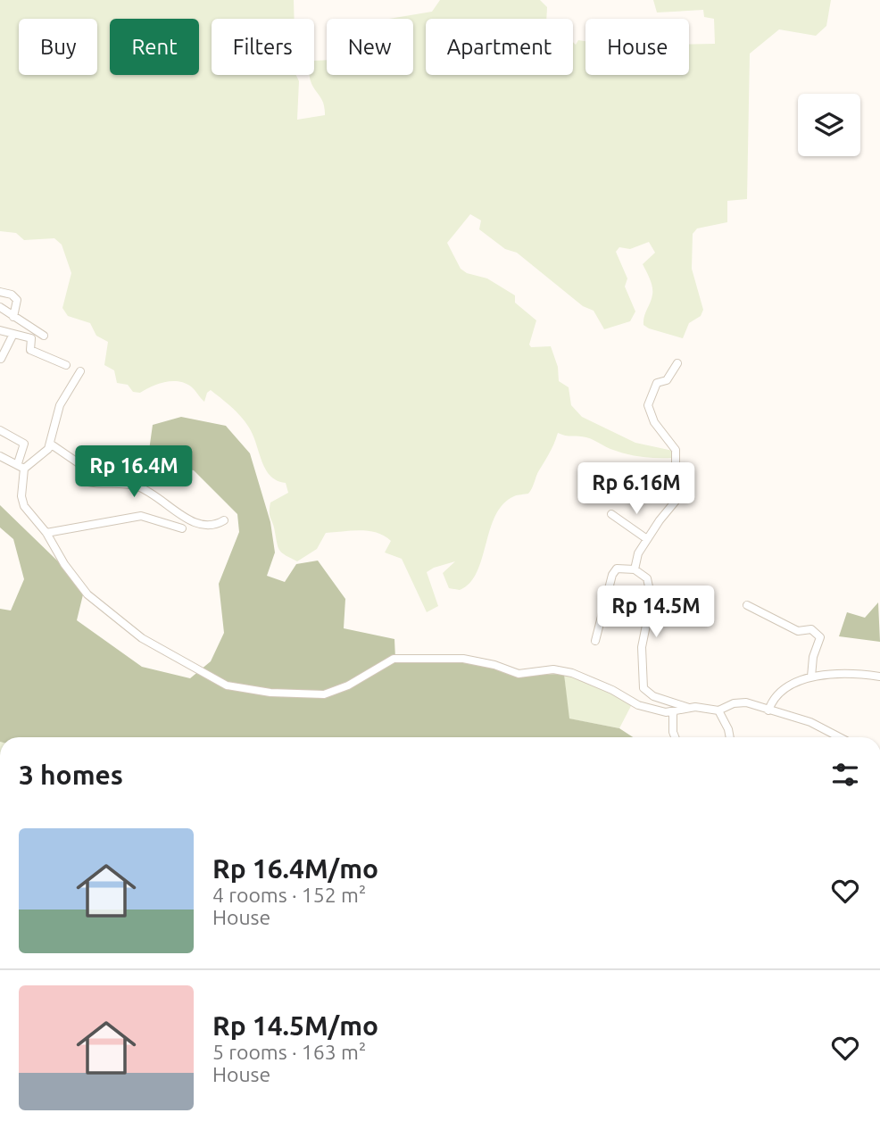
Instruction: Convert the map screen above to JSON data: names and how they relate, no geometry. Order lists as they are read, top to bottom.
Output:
{
  "page": {
    "chip": [
      "Buy",
      "Rent",
      "Filters",
      "New",
      "Apartment",
      "House"
    ],
    "price": ["Rp 16.4M", "Rp 6.16M", "Rp 14.5M"],
    "heading": "3 homes",
    "list": [
      {
        "name": "Rp 16.4M/mo",
        "note": "4 rooms · 152 m² · House"
      },
      {
        "name": "Rp 14.5M/mo",
        "note": "5 rooms · 163 m² · House"
      }
    ]
  }
}
